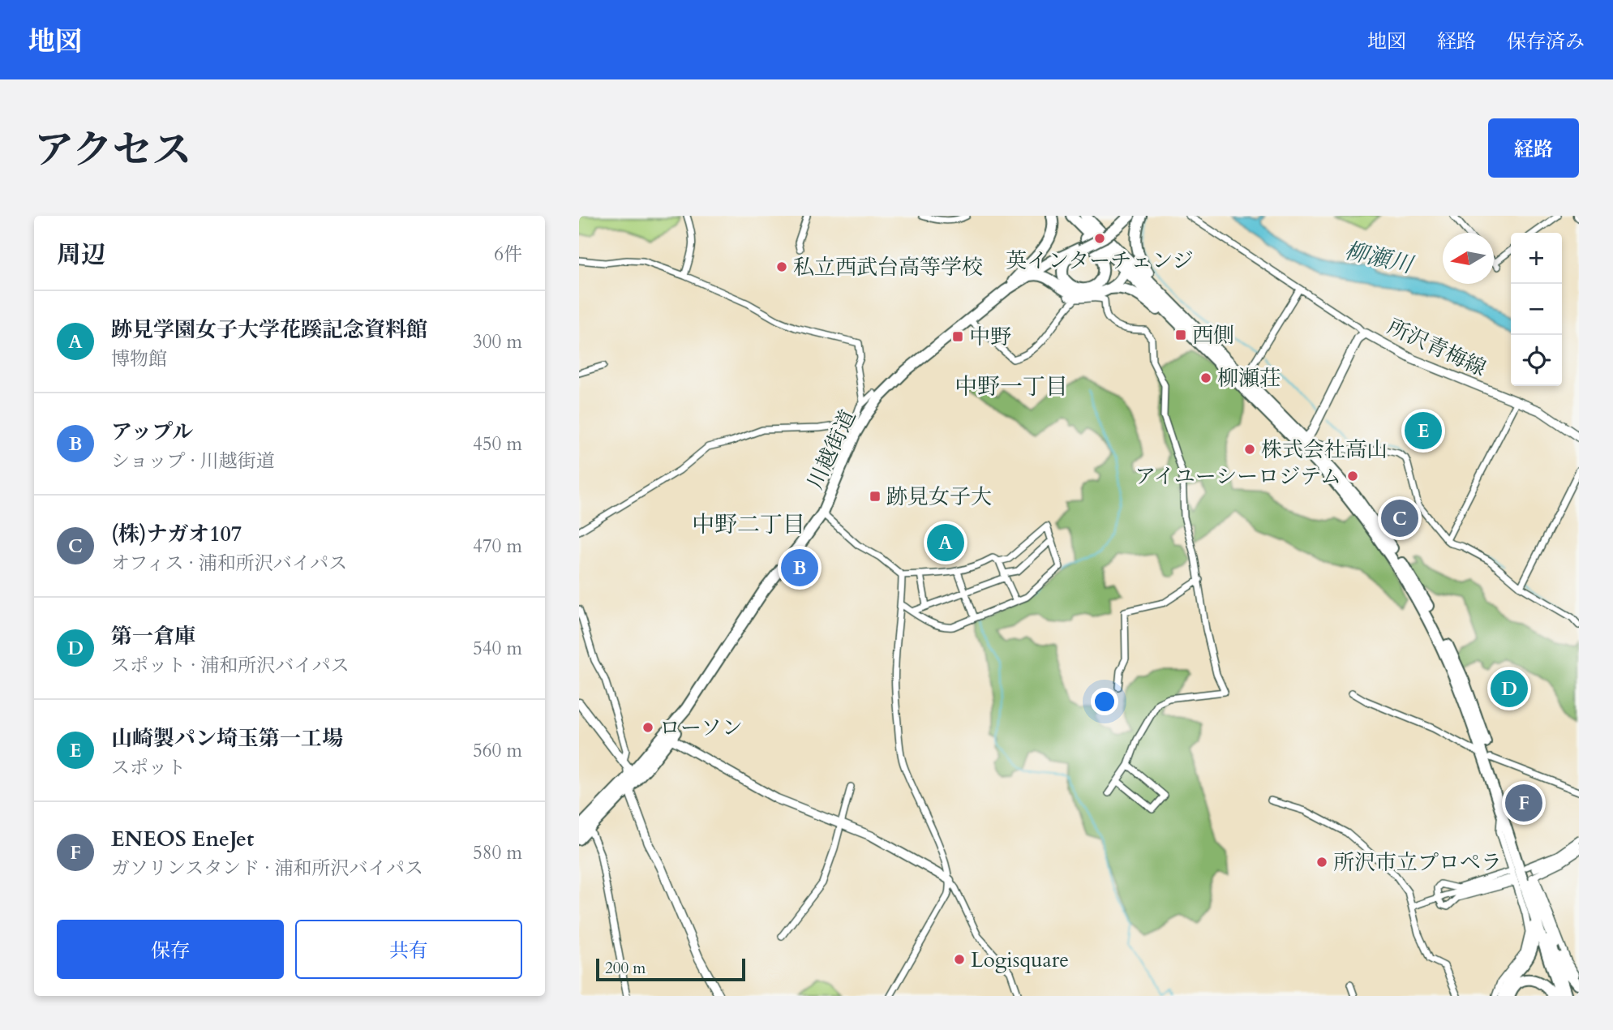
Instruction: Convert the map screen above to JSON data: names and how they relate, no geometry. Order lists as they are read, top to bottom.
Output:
{
  "streets": {
    "highway": ["川越街道"],
    "street": ["所沢青梅線"]
  },
  "districts": ["中野一丁目", "中野二丁目"],
  "water": ["柳瀬川"],
  "places": {
    "other": [
      "英インターチェンジ",
      "私立西武台高等学校",
      "柳瀬荘",
      "株式会社高山",
      "アイユーシーロジテム",
      "ローソン",
      "所沢市立プロペラ",
      "Logisquare"
    ],
    "transit": ["西側", "中野", "跡見女子大"]
  },
  "scale_bar": "200 m",
  "north": "left",
  "page": {
    "header": "地図",
    "nav": ["地図", "経路", "保存済み"],
    "title": "アクセス",
    "buttons": [
      "経路",
      ["保存", "共有"]
    ],
    "heading": ["周辺", "6件"],
    "map_buttons": ["+", "−"],
    "list": [
      {
        "mark": "A",
        "name": "跡見学園女子大学花蹊記念資料館",
        "note": "博物館",
        "value": "300 m"
      },
      {
        "mark": "B",
        "name": "アップル",
        "note": "ショップ · 川越街道",
        "value": "450 m"
      },
      {
        "mark": "C",
        "name": "(株)ナガオ107",
        "note": "オフィス · 浦和所沢バイパス",
        "value": "470 m"
      },
      {
        "mark": "D",
        "name": "第一倉庫",
        "note": "スポット · 浦和所沢バイパス",
        "value": "540 m"
      },
      {
        "mark": "E",
        "name": "山崎製パン埼玉第一工場",
        "note": "スポット",
        "value": "560 m"
      },
      {
        "mark": "F",
        "name": "ENEOS EneJet",
        "note": "ガソリンスタンド · 浦和所沢バイパス",
        "value": "580 m"
      }
    ],
    "pins": [
      "E",
      "C",
      "A",
      "B",
      "D",
      "F"
    ],
    "scale": "200 m"
  }
}
